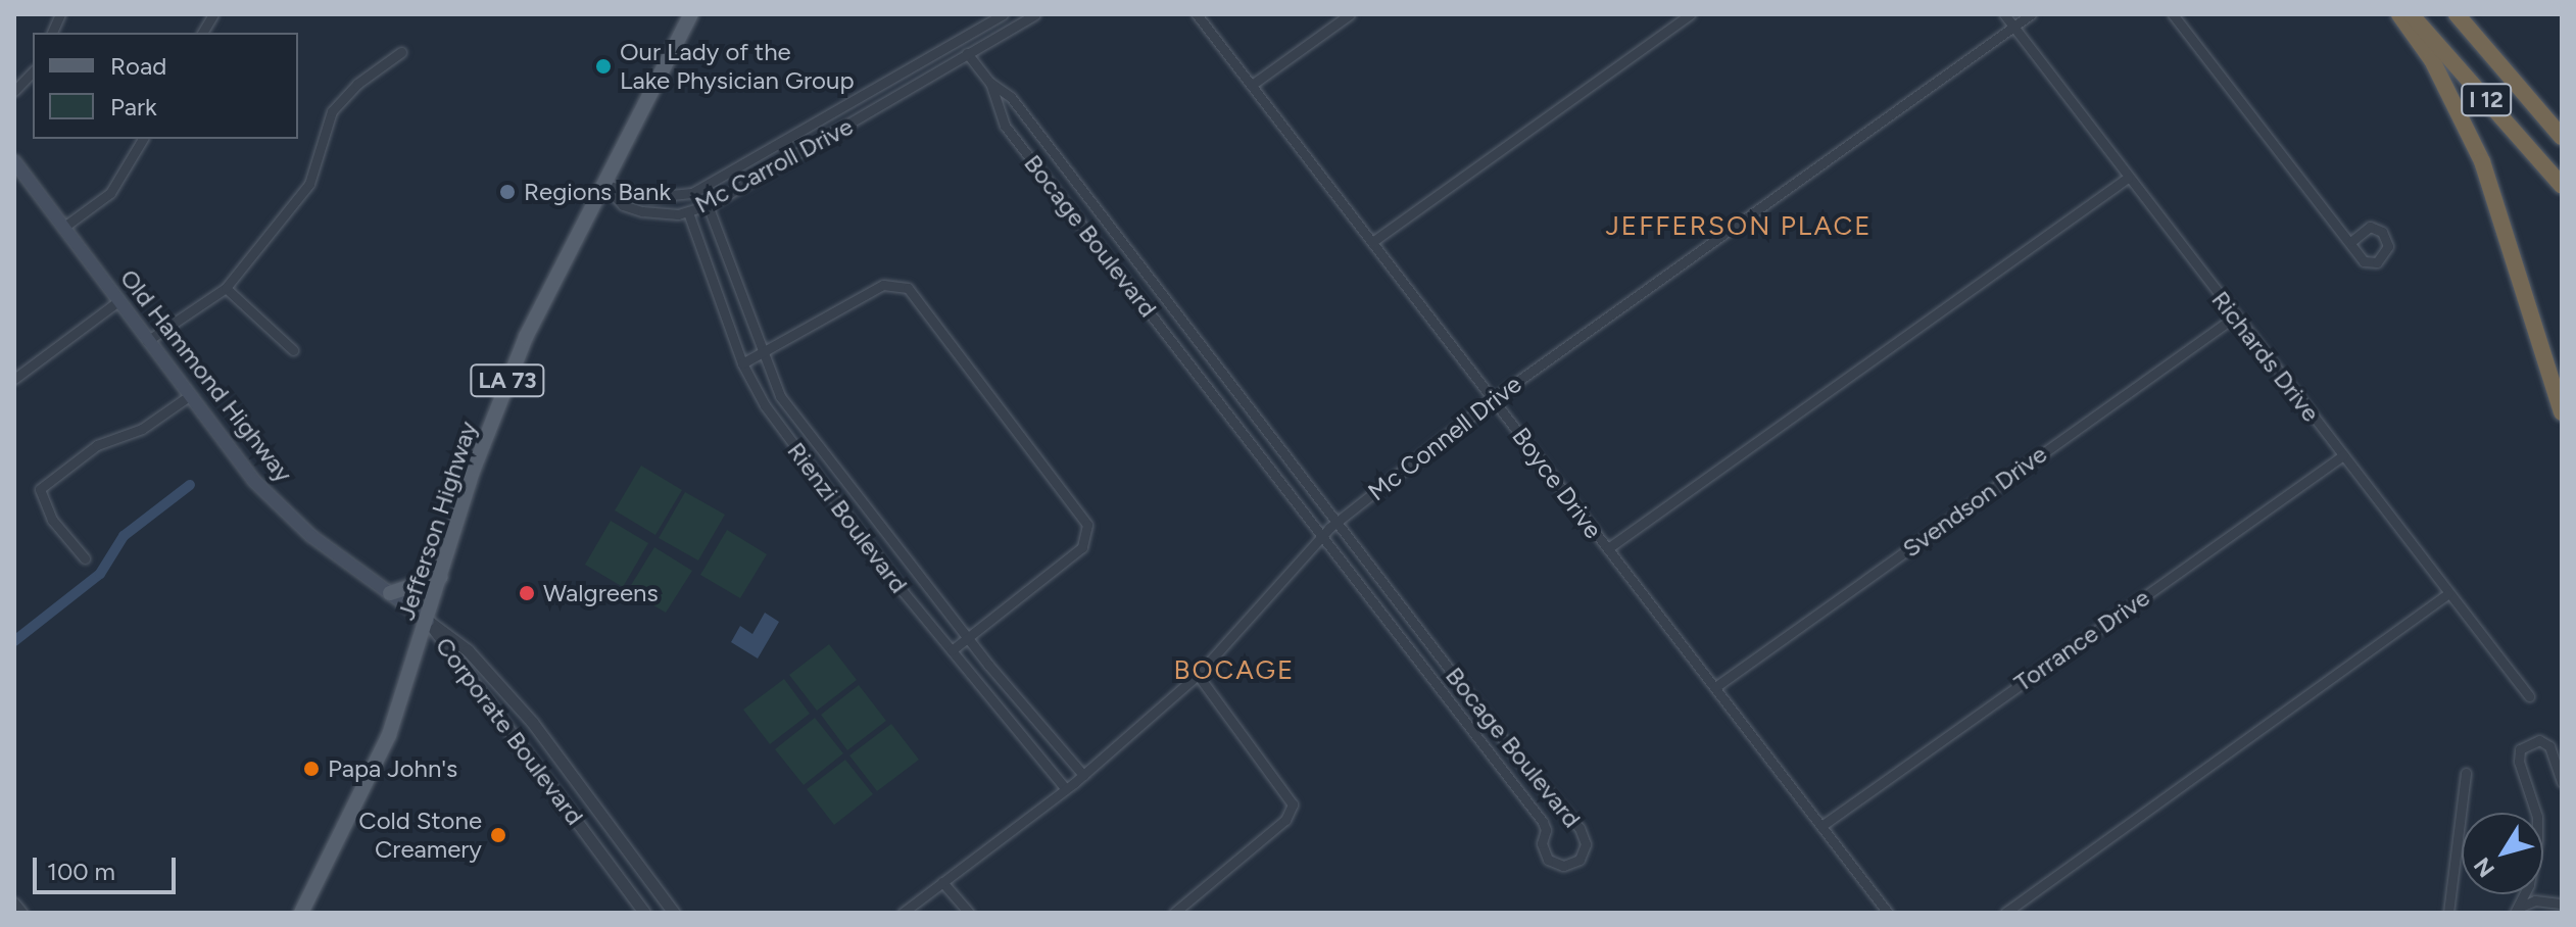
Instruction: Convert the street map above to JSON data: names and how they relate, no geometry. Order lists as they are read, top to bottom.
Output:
{
  "streets": {
    "highway": ["I 12"],
    "main road": ["Old Hammond Highway", "LA 73", "Jefferson Highway"],
    "street": [
      "Mc Carroll Drive",
      "Bocage Boulevard",
      "Richards Drive",
      "Mc Connell Drive",
      "Boyce Drive",
      "Svendson Drive",
      "Rienzi Boulevard",
      "Torrance Drive",
      "Corporate Boulevard"
    ]
  },
  "crossings": [
    ["Mc Carroll Drive", "Bocage Boulevard"],
    ["Mc Carroll Drive", "Rienzi Boulevard"],
    ["Mc Carroll Drive", "Jefferson Highway"],
    ["Bocage Boulevard", "Mc Connell Drive"],
    ["Richards Drive", "Mc Connell Drive"],
    ["Richards Drive", "Svendson Drive"],
    ["Richards Drive", "Torrance Drive"],
    ["Old Hammond Highway", "Jefferson Highway"],
    ["Old Hammond Highway", "Corporate Boulevard"],
    ["Mc Connell Drive", "Boyce Drive"],
    ["Mc Connell Drive", "Rienzi Boulevard"],
    ["Boyce Drive", "Svendson Drive"],
    ["Boyce Drive", "Torrance Drive"],
    ["Jefferson Highway", "Corporate Boulevard"]
  ],
  "districts": ["JEFFERSON PLACE", "BOCAGE"],
  "places": [
    "Our Lady of the Lake Physician Group",
    "Regions Bank",
    "Walgreens",
    "Papa John's",
    "Cold Stone Creamery"
  ],
  "legend": ["Road", "Park"],
  "scale_bar": "100 m",
  "north": "bottom left"
}
